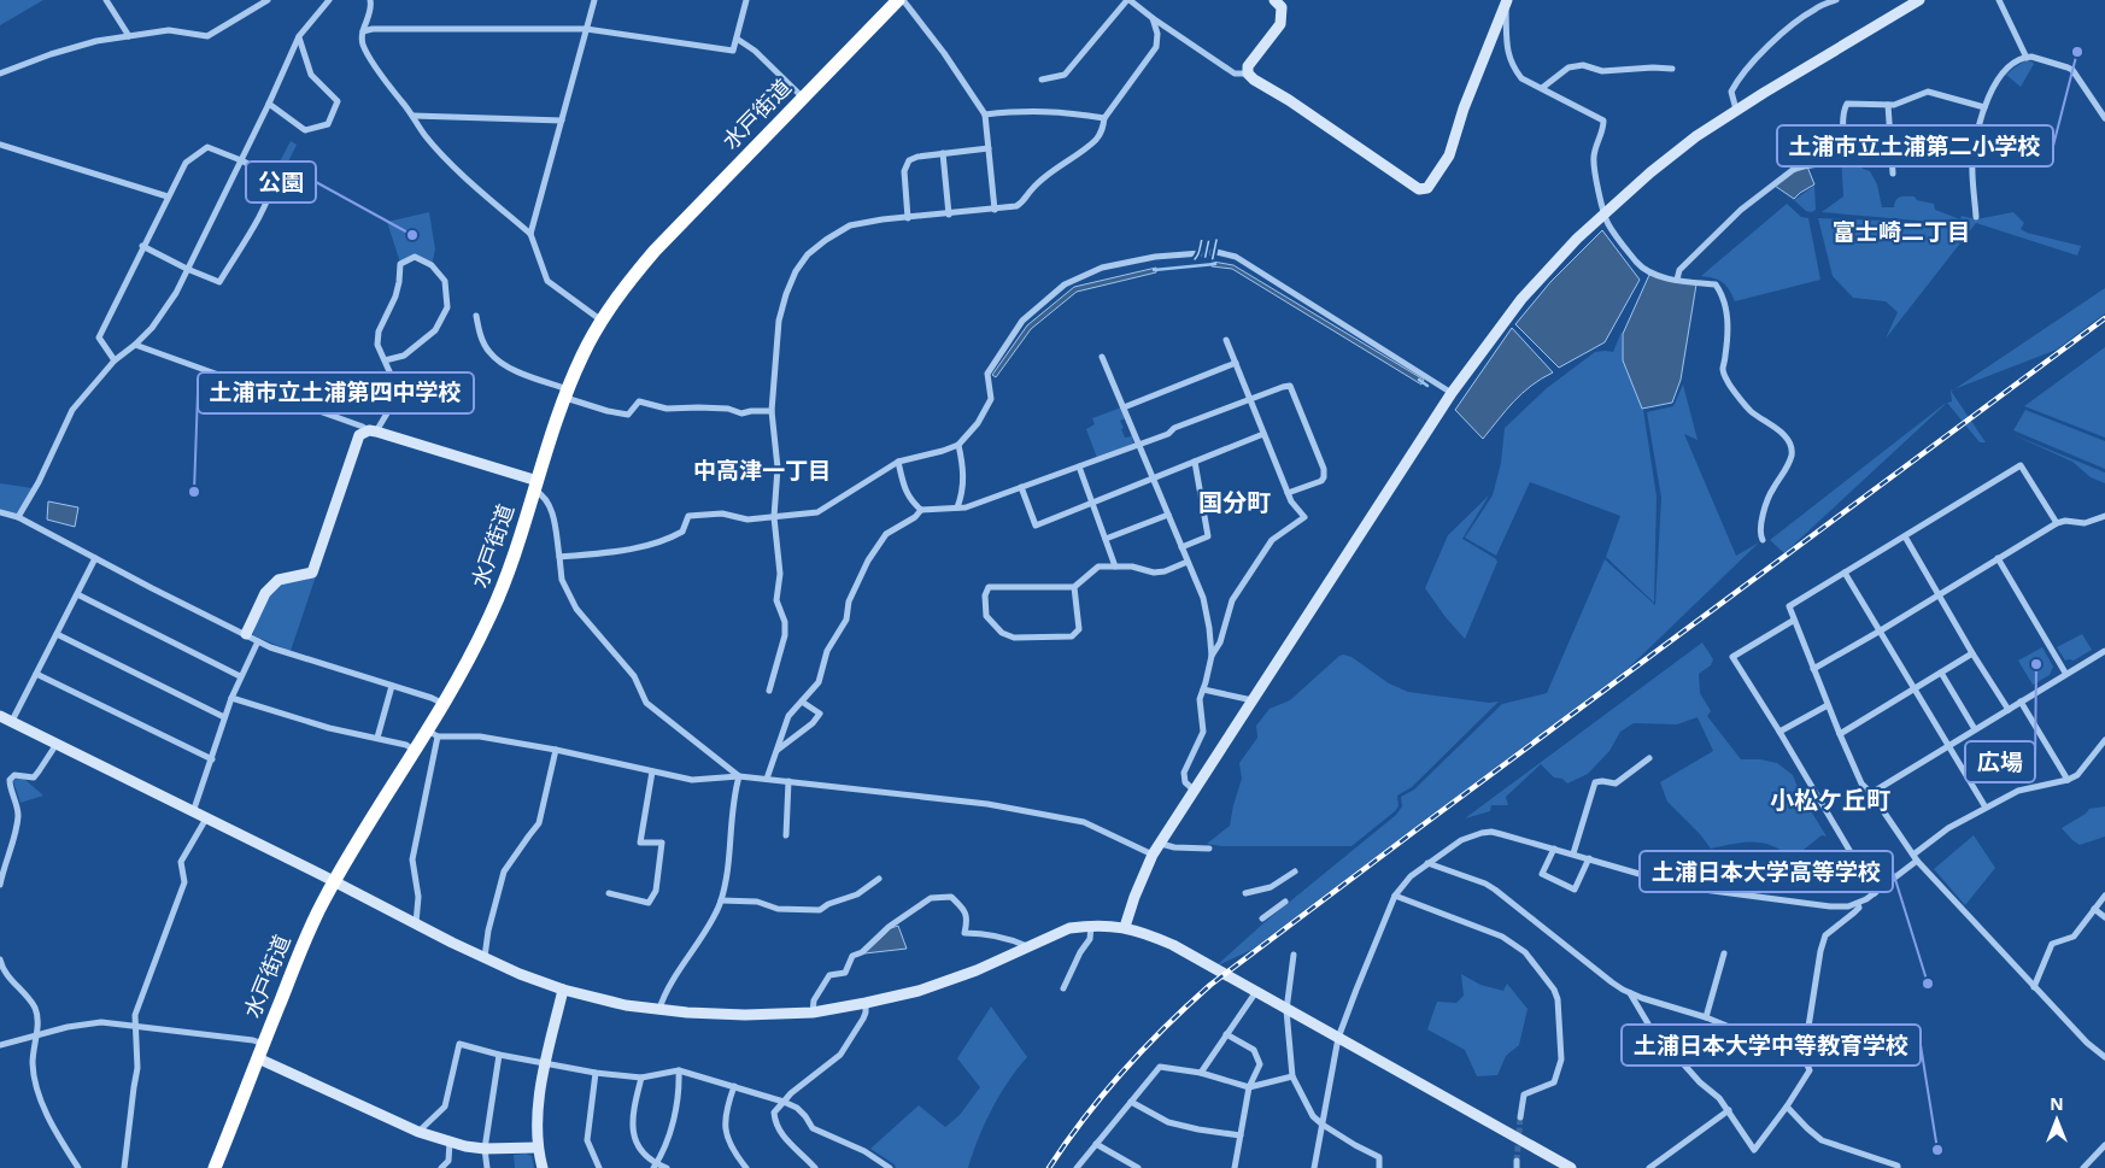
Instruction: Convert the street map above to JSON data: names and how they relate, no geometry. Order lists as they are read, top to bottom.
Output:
{
  "streets": {
    "highway": ["水戸街道"]
  },
  "districts": [
    "富士崎二丁目",
    "中高津一丁目",
    "国分町",
    "小松ケ丘町"
  ],
  "water": ["川"],
  "places": [
    "土浦市立土浦第二小学校",
    "公園",
    "土浦市立土浦第四中学校",
    "広場",
    "土浦日本大学高等学校",
    "土浦日本大学中等教育学校"
  ],
  "north": "top"
}
